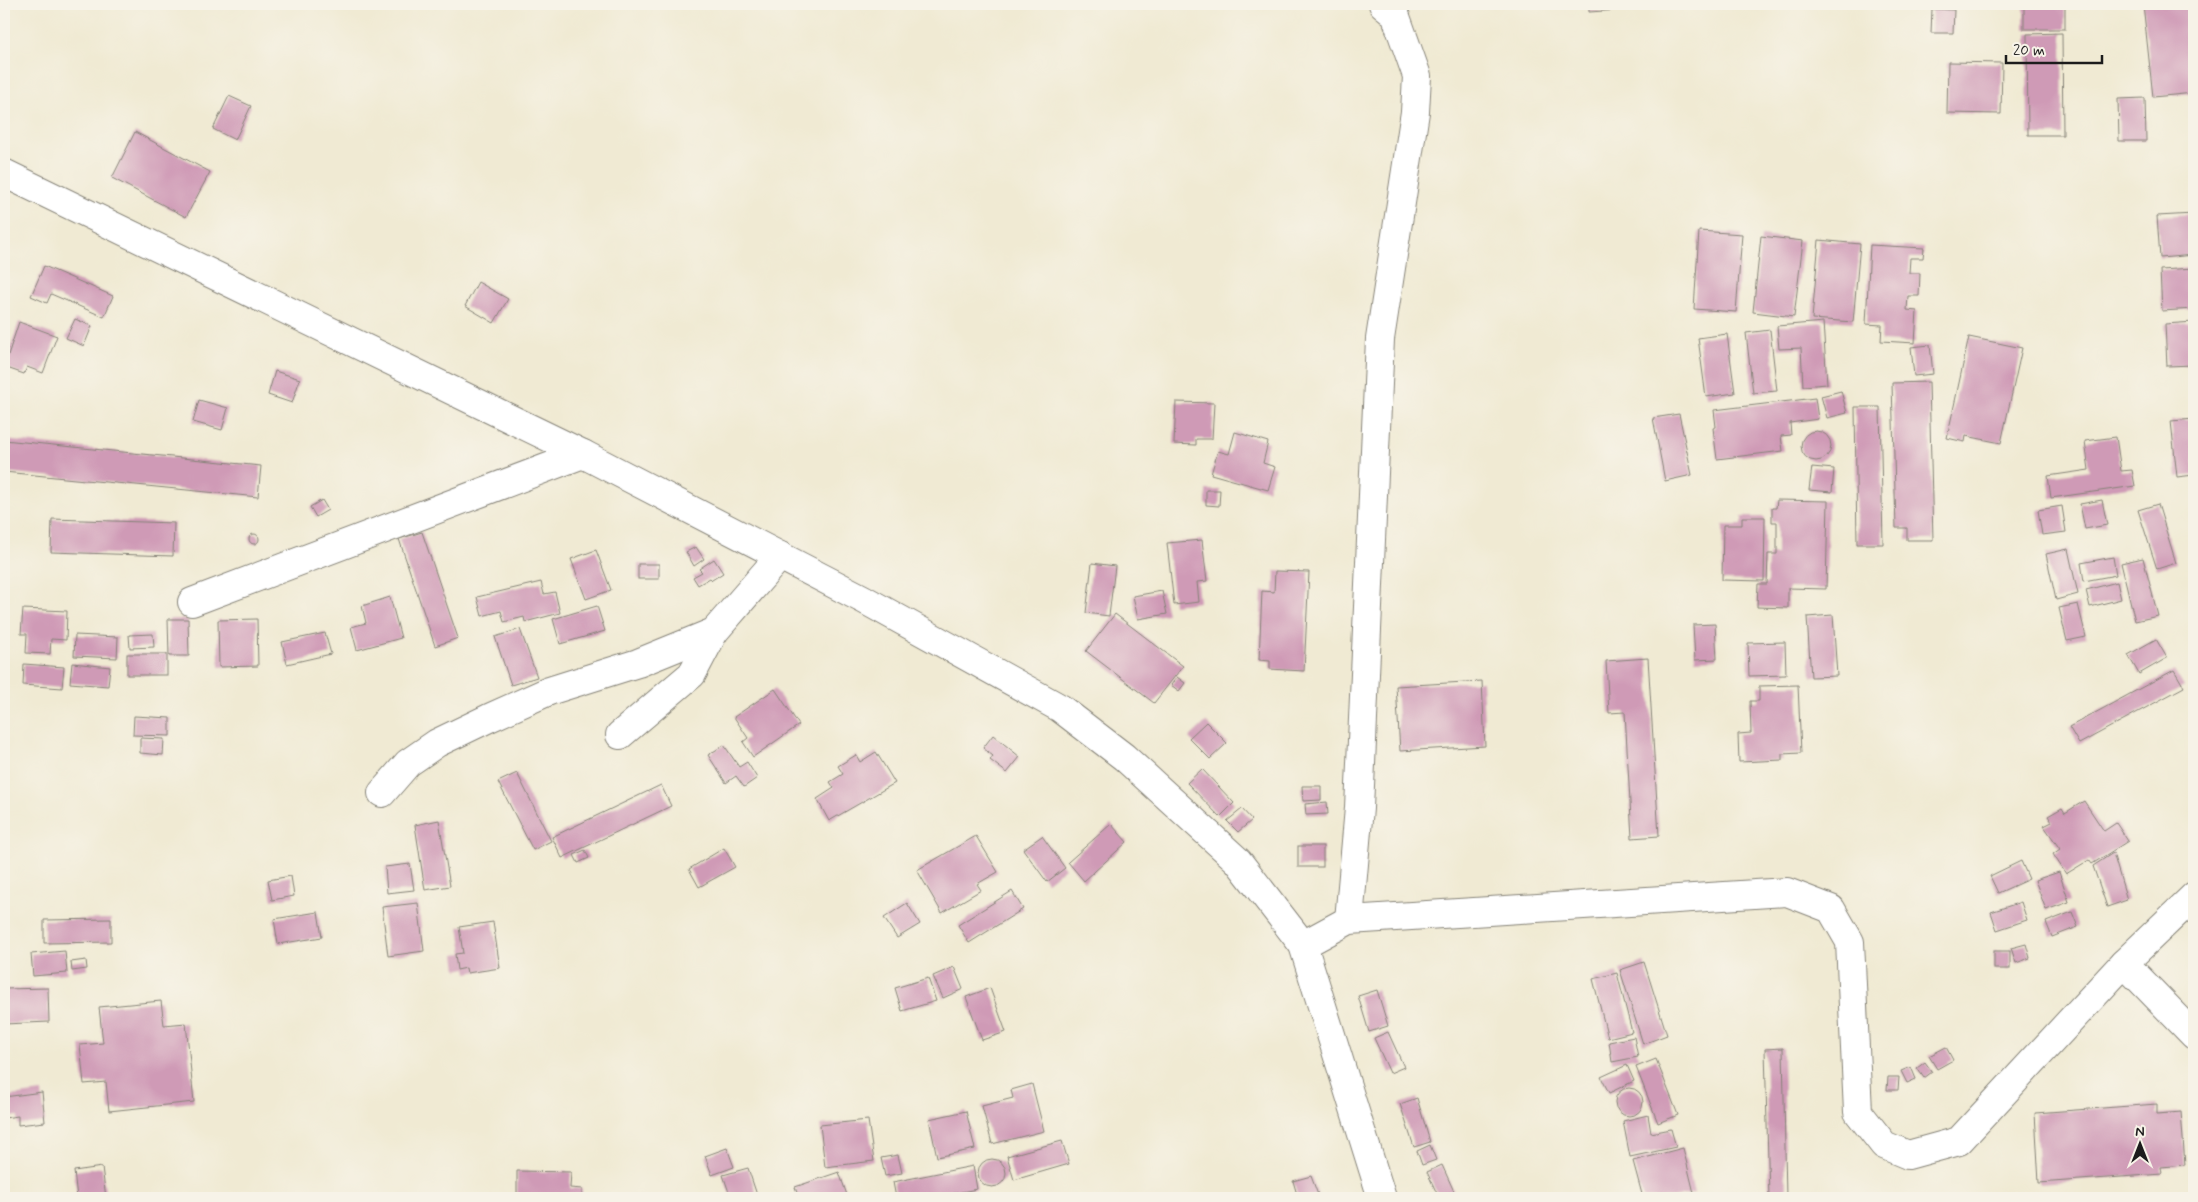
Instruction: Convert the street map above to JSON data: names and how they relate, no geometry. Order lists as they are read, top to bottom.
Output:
{
  "scale_bar": "20 m",
  "north": "top"
}
